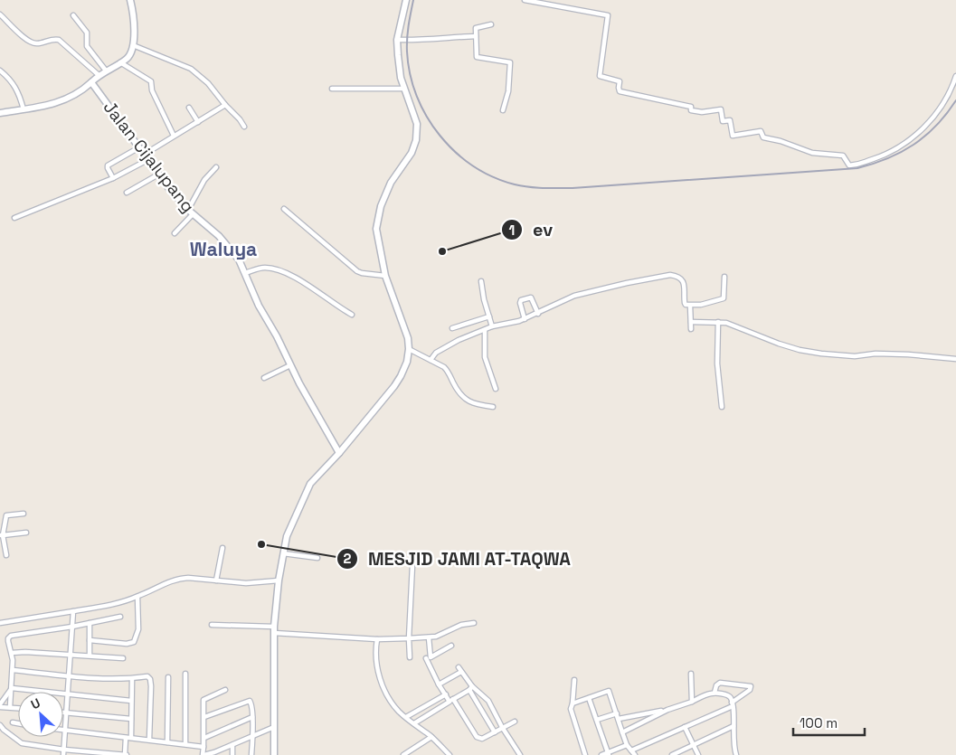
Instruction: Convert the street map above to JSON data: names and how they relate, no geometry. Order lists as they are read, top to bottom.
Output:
{
  "streets": {
    "street": ["Jalan Cijalupang"]
  },
  "districts": ["Waluya"],
  "places": ["ev", "MESJID JAMI AT-TAQWA"],
  "scale_bar": "100 m",
  "north": "top left"
}
